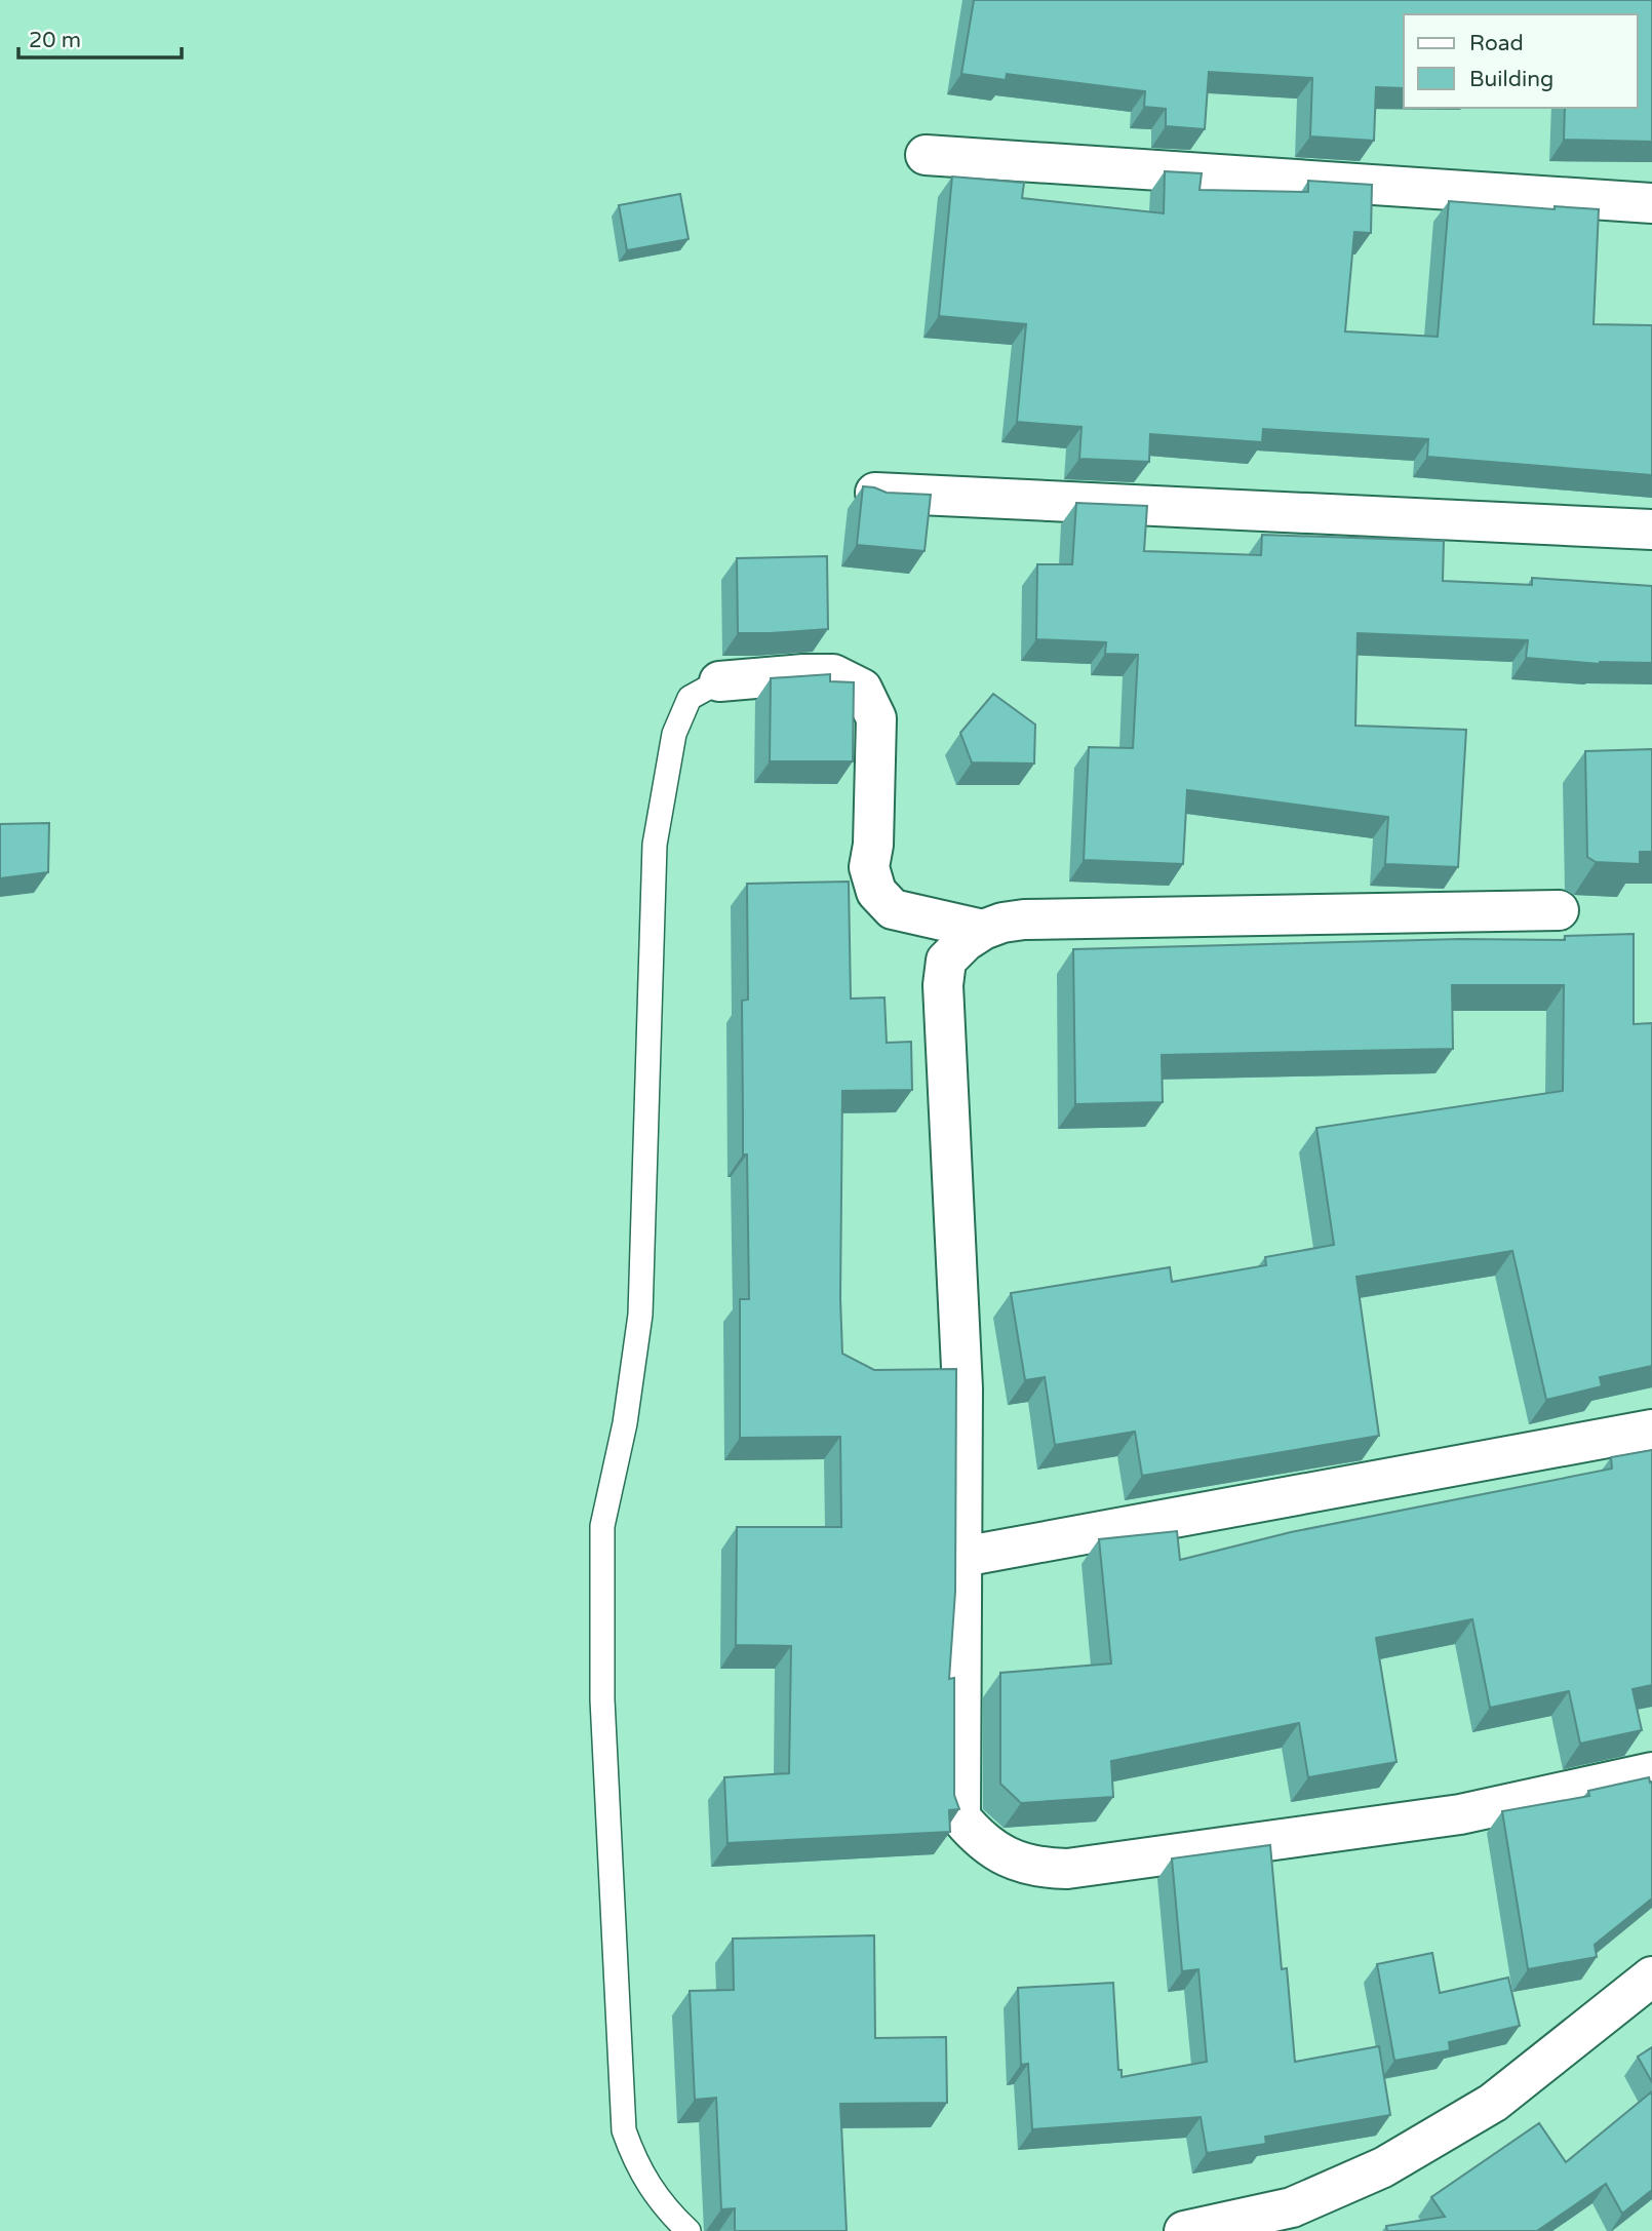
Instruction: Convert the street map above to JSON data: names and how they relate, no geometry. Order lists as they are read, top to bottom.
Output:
{
  "legend": ["Road", "Building"],
  "scale_bar": "20 m"
}
